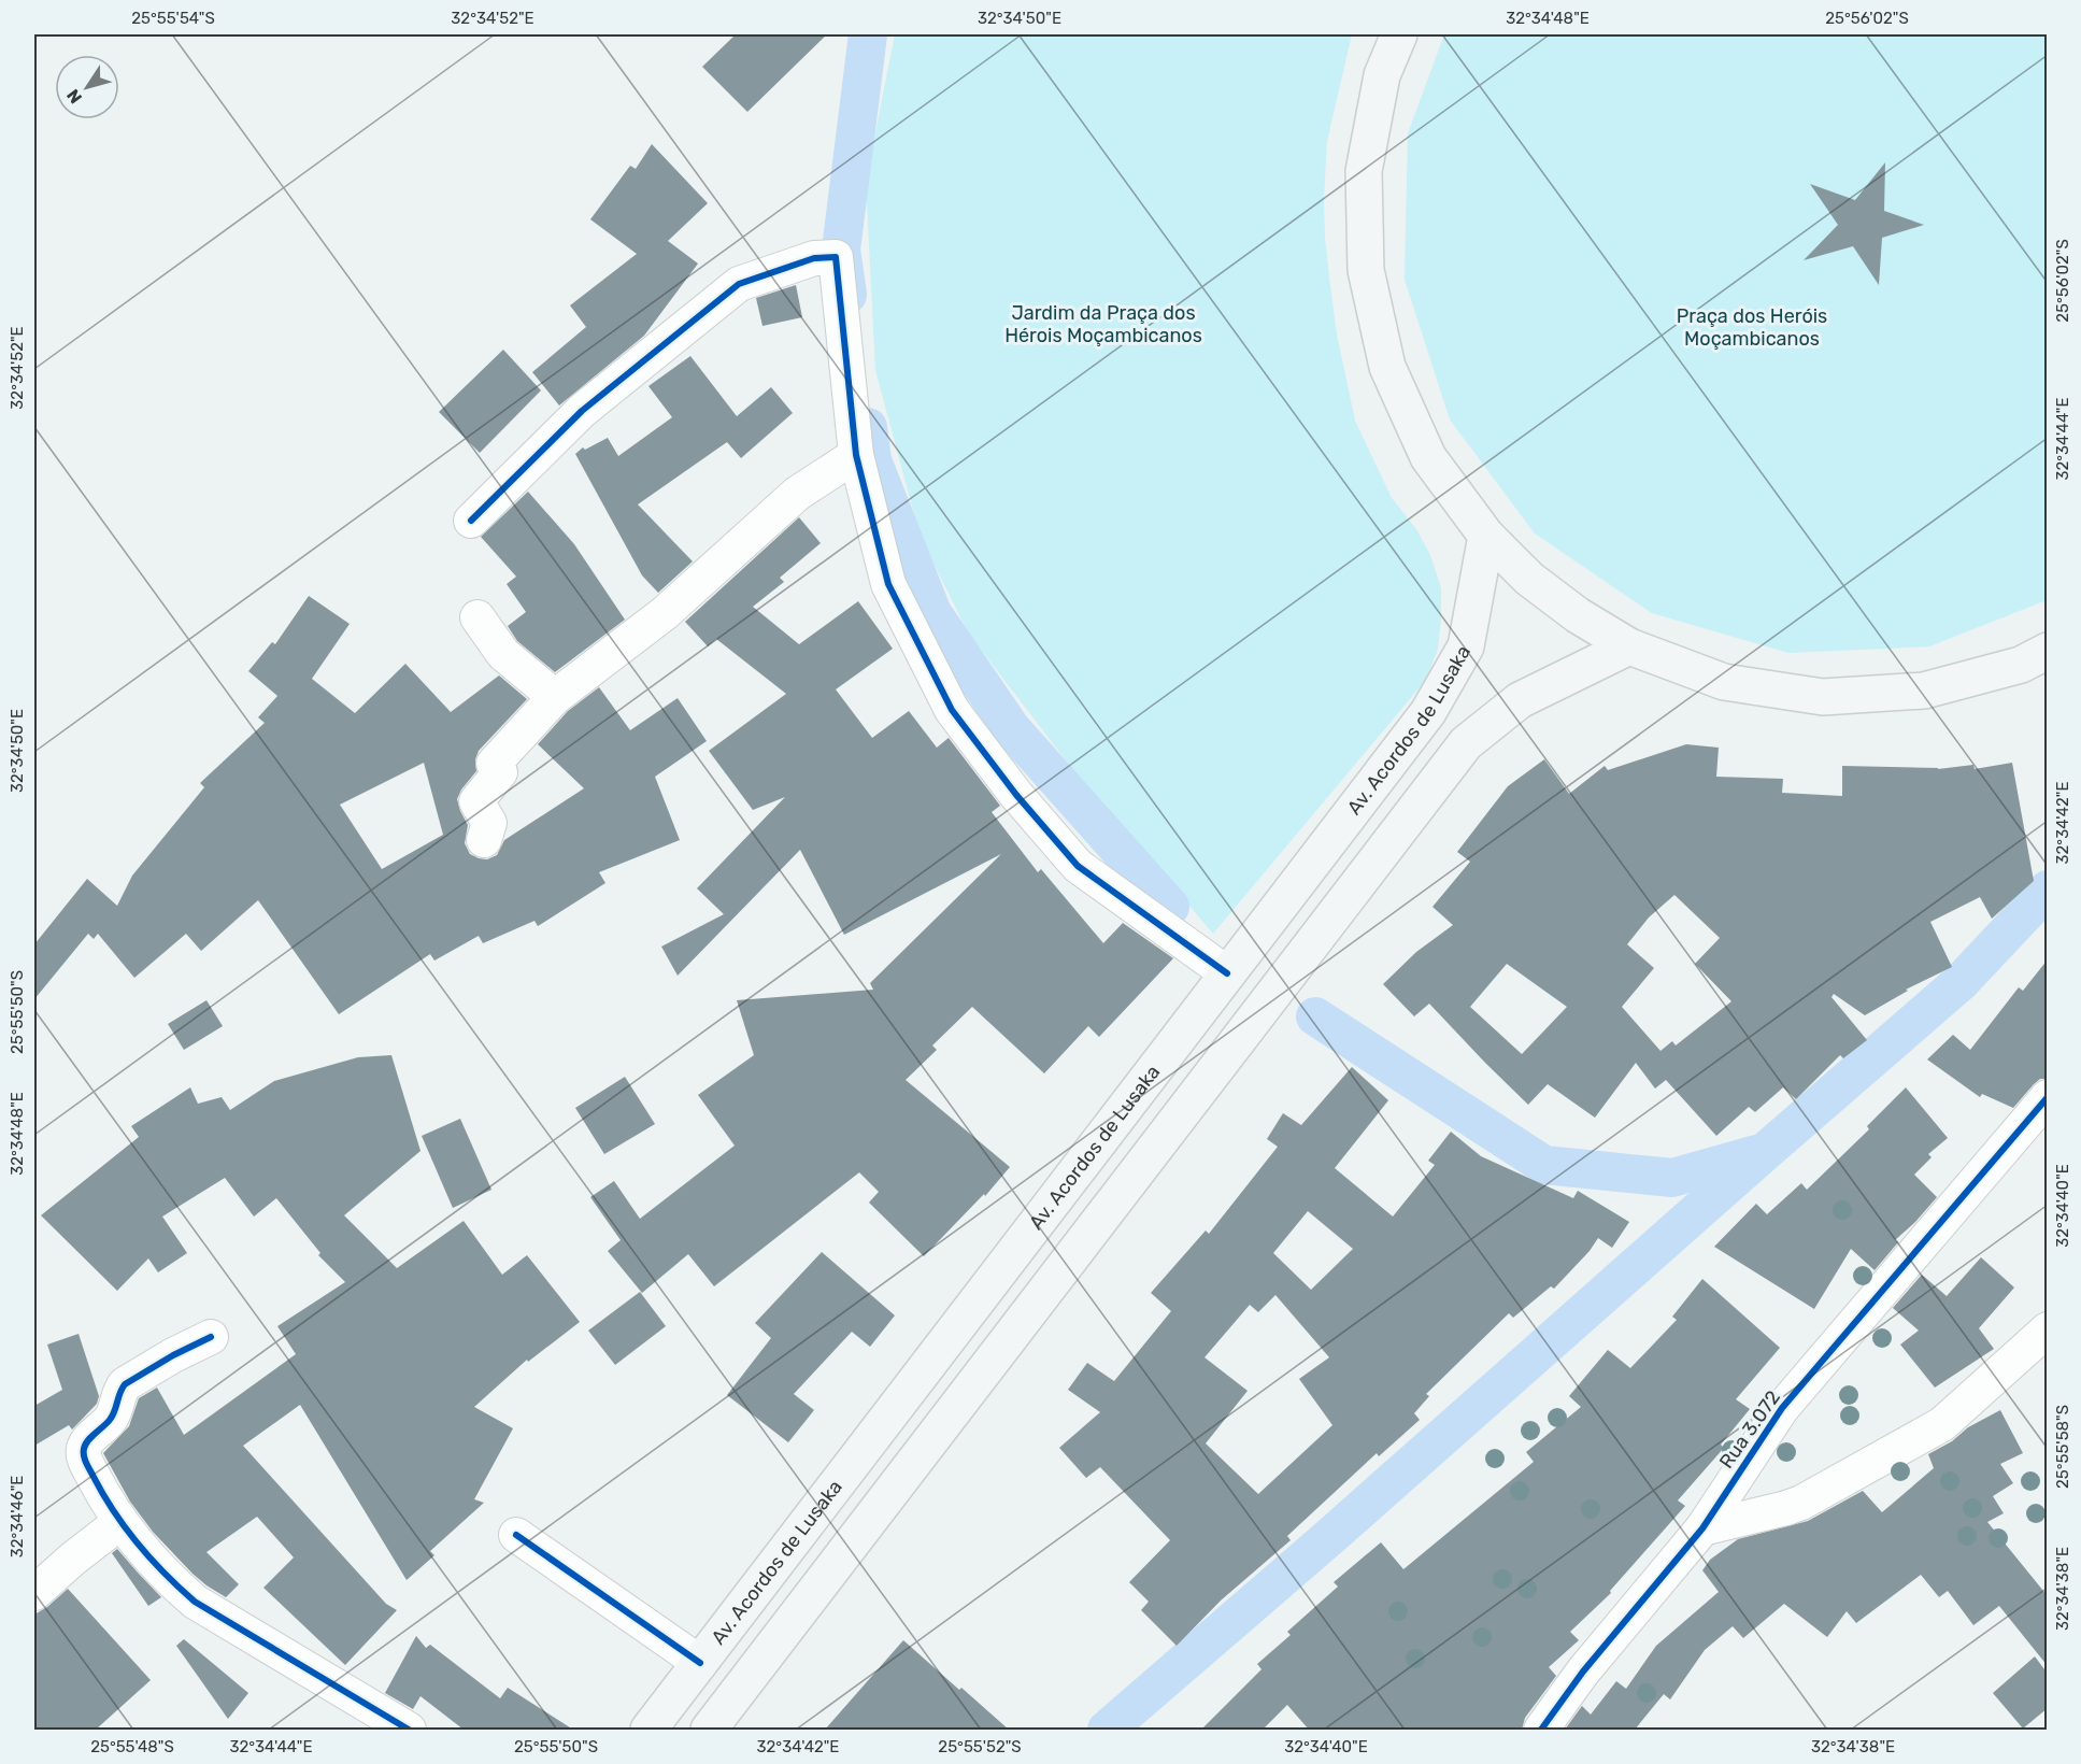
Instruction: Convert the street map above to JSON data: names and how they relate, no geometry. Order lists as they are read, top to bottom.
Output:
{
  "streets": {
    "main road": ["Av. Acordos de Lusaka"],
    "street": ["Rua 3.072"]
  },
  "parks": ["Jardim da Praça dos Hérois Moçambicanos", "Praça dos Heróis Moçambicanos"],
  "north": "bottom left",
  "coordinates": [
    "25°55'54\"S",
    "32°34'52\"E",
    "32°34'50\"E",
    "32°34'48\"E",
    "25°56'02\"S",
    "32°34'44\"E",
    "32°34'42\"E",
    "25°55'50\"S",
    "32°34'40\"E",
    "25°55'58\"S",
    "32°34'46\"E",
    "32°34'38\"E",
    "25°55'48\"S",
    "25°55'52\"S"
  ]
}
